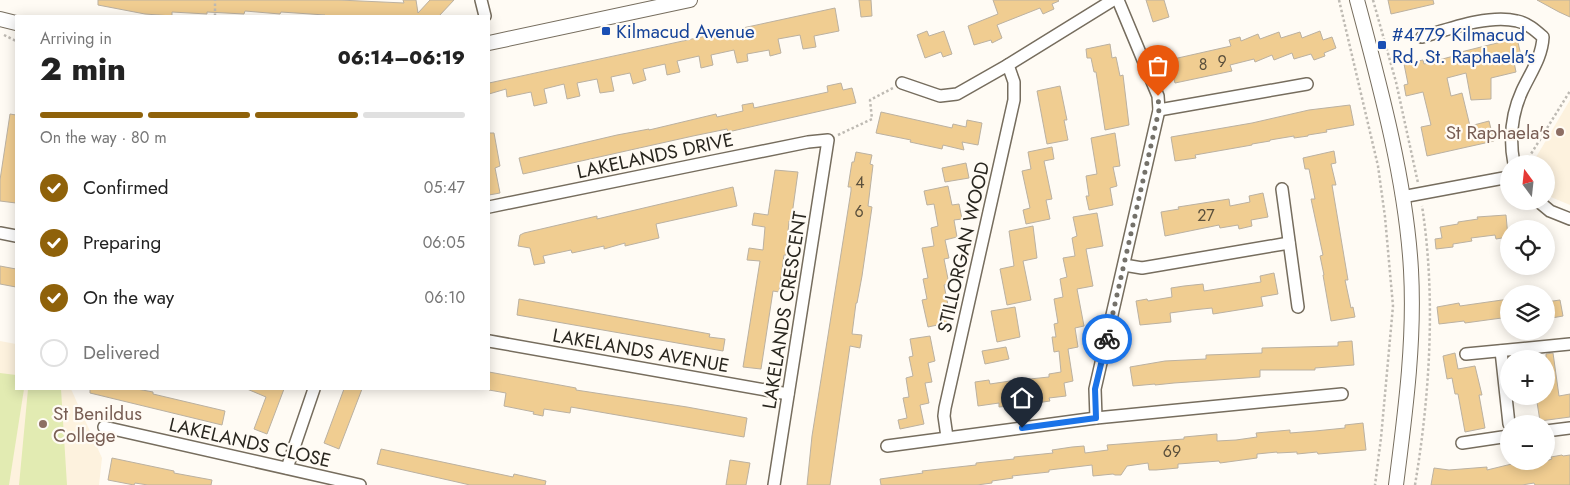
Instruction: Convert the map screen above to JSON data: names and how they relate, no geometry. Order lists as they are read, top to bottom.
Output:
{
  "streets": {
    "street": [
      "LAKELANDS DRIVE",
      "STILLORGAN WOOD",
      "LAKELANDS CRESCENT",
      "LAKELANDS AVENUE",
      "LAKELANDS CLOSE"
    ]
  },
  "crossings": [
    ["LAKELANDS DRIVE", "LAKELANDS CRESCENT"],
    ["LAKELANDS CRESCENT", "LAKELANDS AVENUE"]
  ],
  "places": {
    "transit": ["Kilmacud Avenue", "#4779 Kilmacud Rd, St. Raphaela's"],
    "other": ["St Raphaela's", "St Benildus College"]
  },
  "house_numbers": [
    "9",
    "8",
    "4",
    "6",
    "27",
    "69"
  ],
  "north": "top",
  "page": {
    "heading": ["2 min", "Arriving in", "06:14–06:19"],
    "bar": "On the way · 80 m",
    "map_buttons": ["+", "−"],
    "list": [
      ["Confirmed", "05:47"],
      ["Preparing", "06:05"],
      ["On the way", "06:10"],
      "Delivered"
    ]
  }
}
